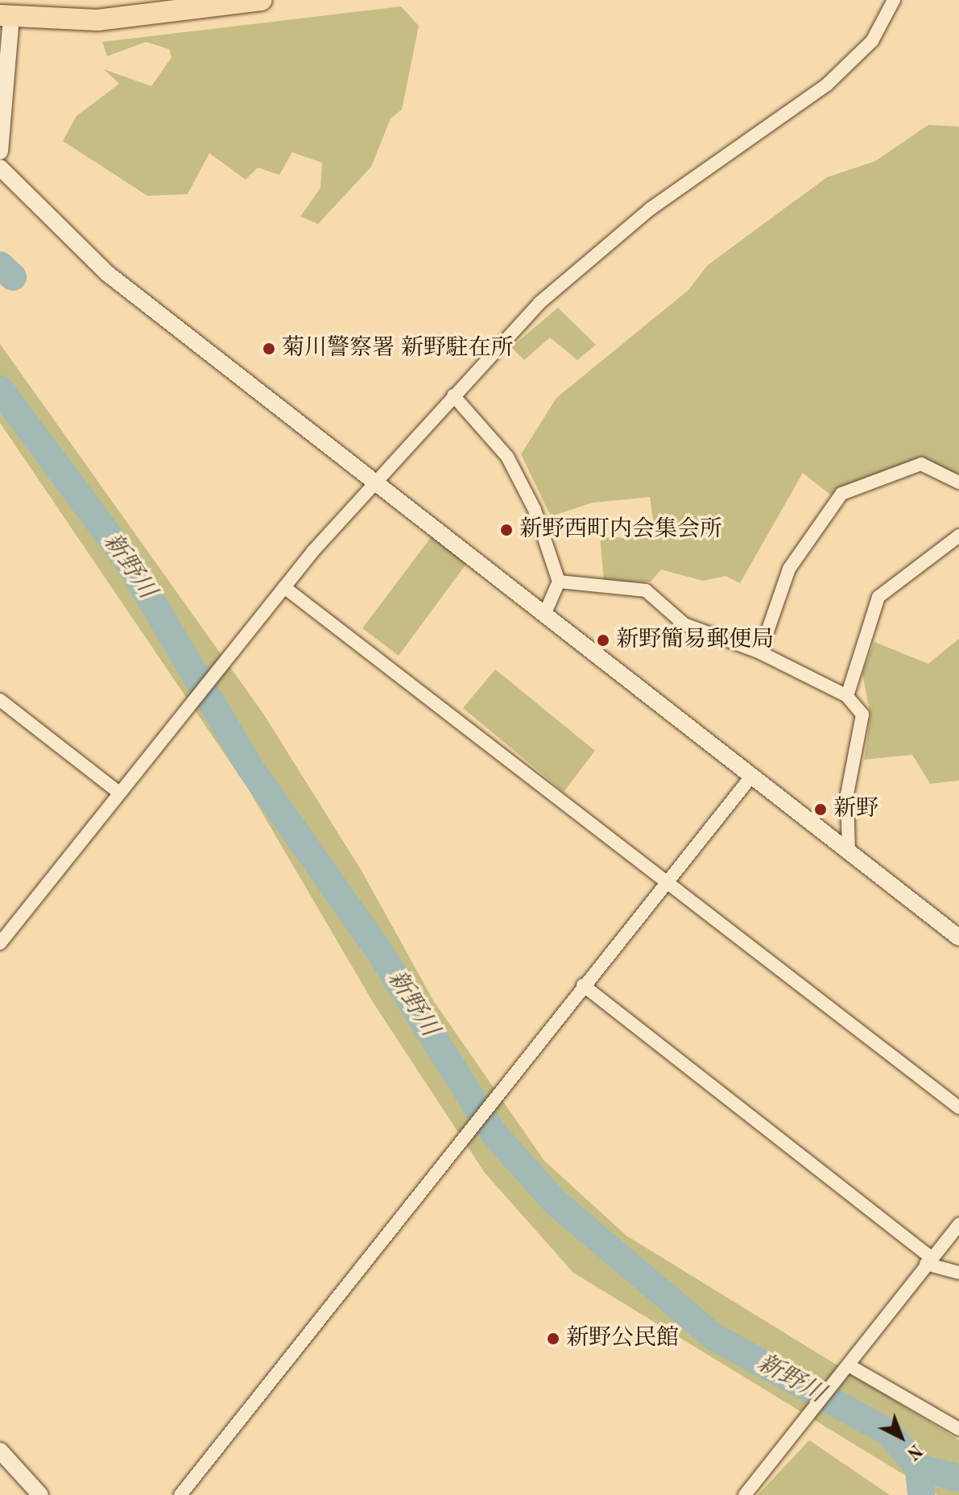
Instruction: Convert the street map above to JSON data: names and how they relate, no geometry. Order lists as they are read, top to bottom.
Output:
{
  "water": ["新野川"],
  "places": [
    "菊川警察署 新野駐在所",
    "新野西町内会集会所",
    "新野簡易郵便局",
    "新野",
    "新野公民館"
  ],
  "north": "bottom right"
}
